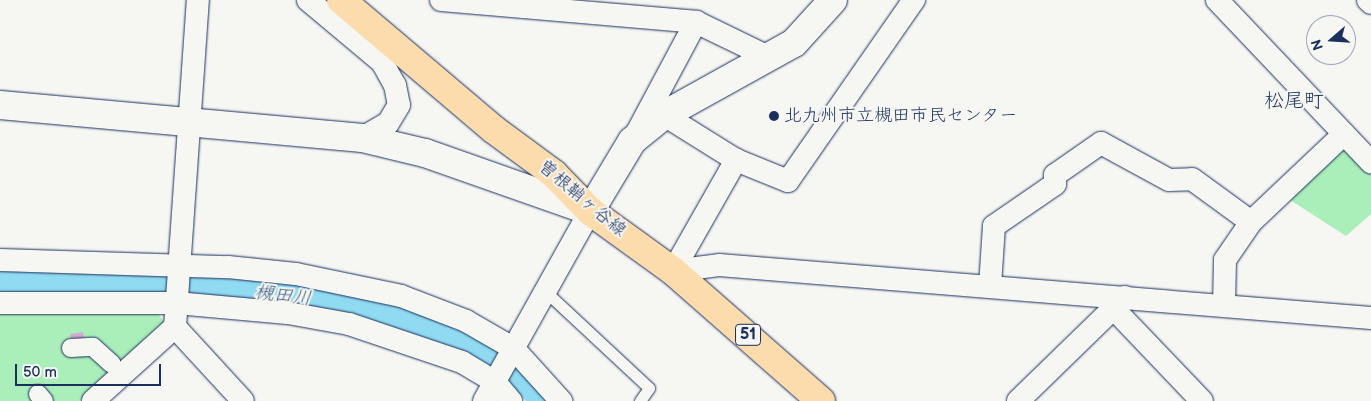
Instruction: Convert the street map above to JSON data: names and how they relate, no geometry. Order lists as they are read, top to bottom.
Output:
{
  "streets": {
    "main road": ["曽根鞘ヶ谷線", "51"]
  },
  "districts": ["松尾町"],
  "water": ["槻田川"],
  "places": ["北九州市立槻田市民センター"],
  "scale_bar": "50 m",
  "north": "left"
}
